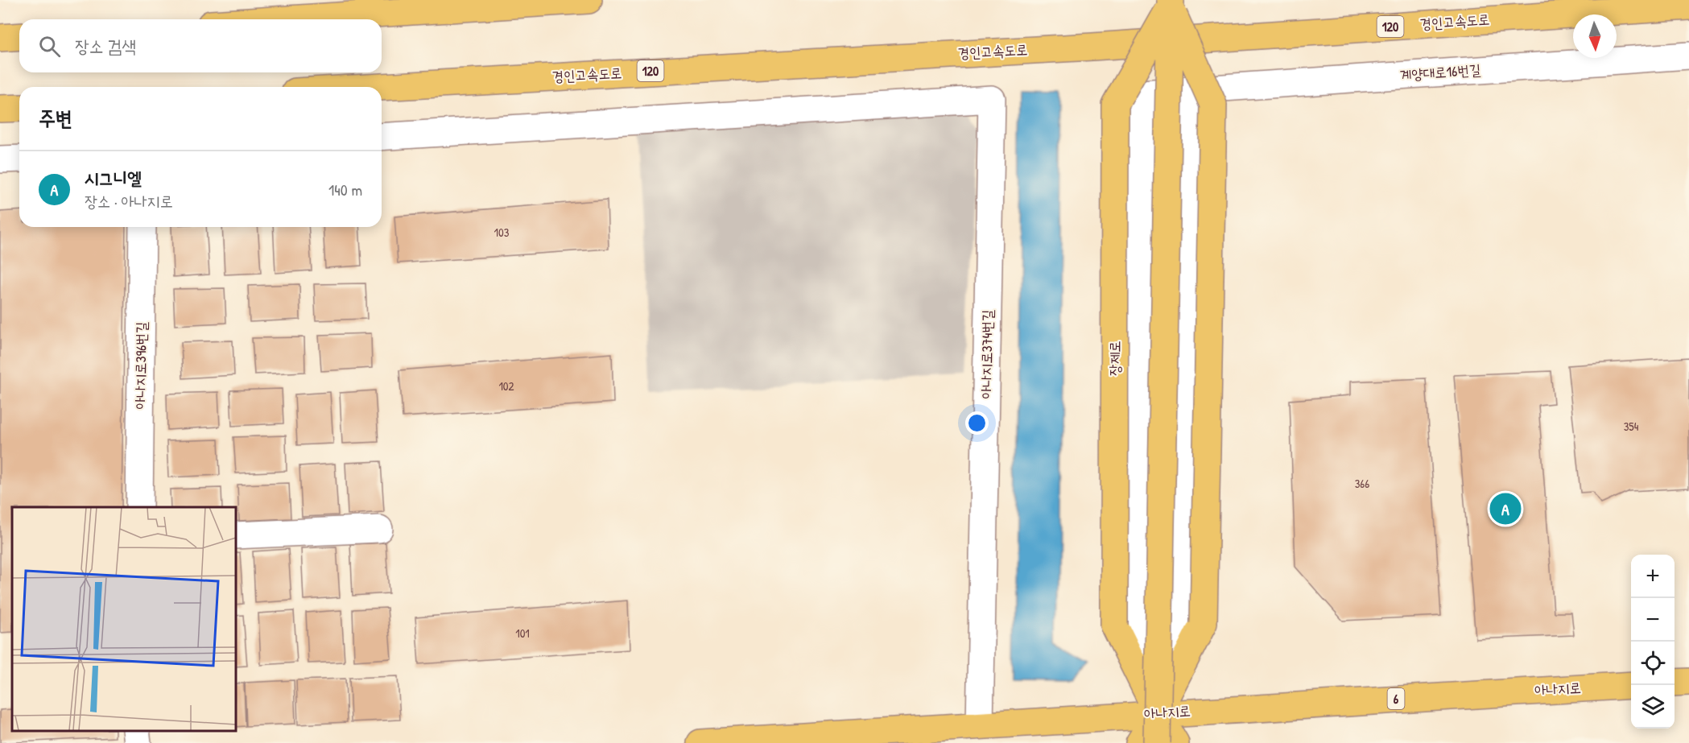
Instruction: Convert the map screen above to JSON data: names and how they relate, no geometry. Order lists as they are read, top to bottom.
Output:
{
  "streets": {
    "main road": [
      "경인고속도로",
      "120",
      "장제로",
      "아나지로",
      "6"
    ],
    "street": ["계양대로16번길", "아나지로374번길", "아나지로396번길"]
  },
  "crossings": [
    ["계양대로16번길", "장제로"],
    ["계양대로16번길", "아나지로"],
    ["아나지로374번길", "아나지로"],
    ["장제로", "아나지로"]
  ],
  "house_numbers": [
    "103",
    "102",
    "354",
    "366",
    "101"
  ],
  "north": "bottom",
  "page": {
    "search": "장소 검색",
    "heading": "주변",
    "list": [
      {
        "mark": "A",
        "name": "시그니엘",
        "note": "장소 · 아나지로",
        "value": "140 m"
      }
    ],
    "pins": "A",
    "map_buttons": ["+", "−"]
  }
}
